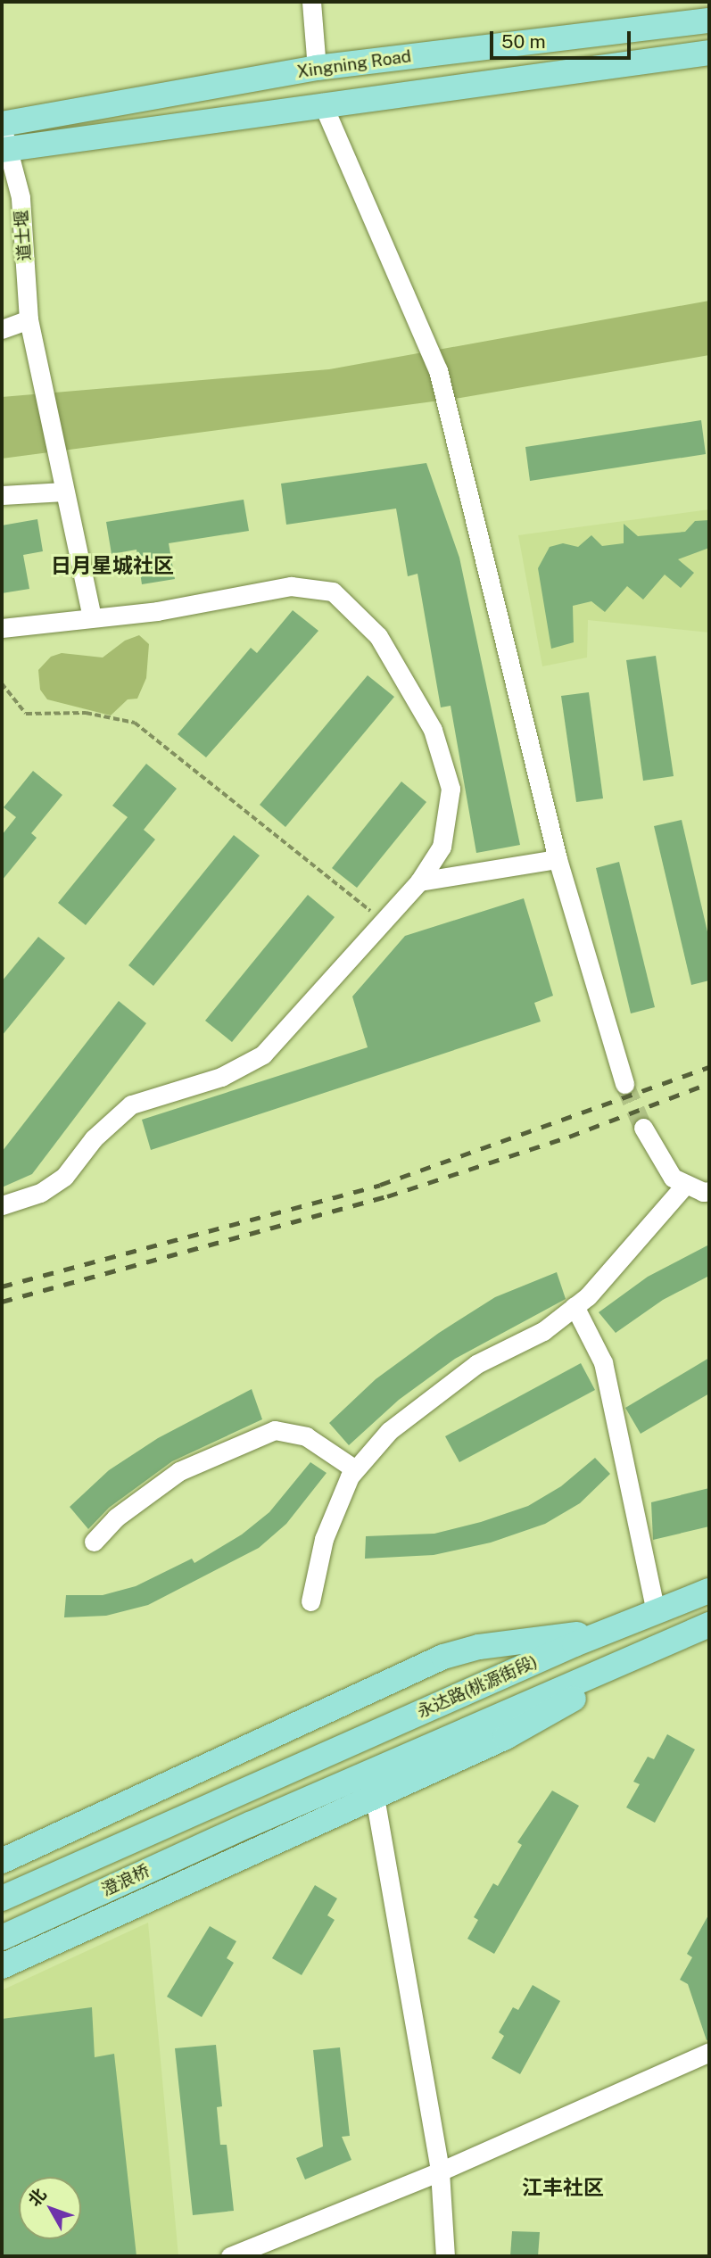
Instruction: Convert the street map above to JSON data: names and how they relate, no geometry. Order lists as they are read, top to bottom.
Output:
{
  "streets": {
    "main road": ["Xingning Road", "永达路(桃源街段)", "澄浪桥"],
    "street": ["道士堰"]
  },
  "crossings": [
    ["Xingning Road", "道士堰"],
    ["永达路(桃源街段)", "澄浪桥"]
  ],
  "districts": ["日月星城社区", "江丰社区"],
  "scale_bar": "50 m",
  "north": "top left"
}
